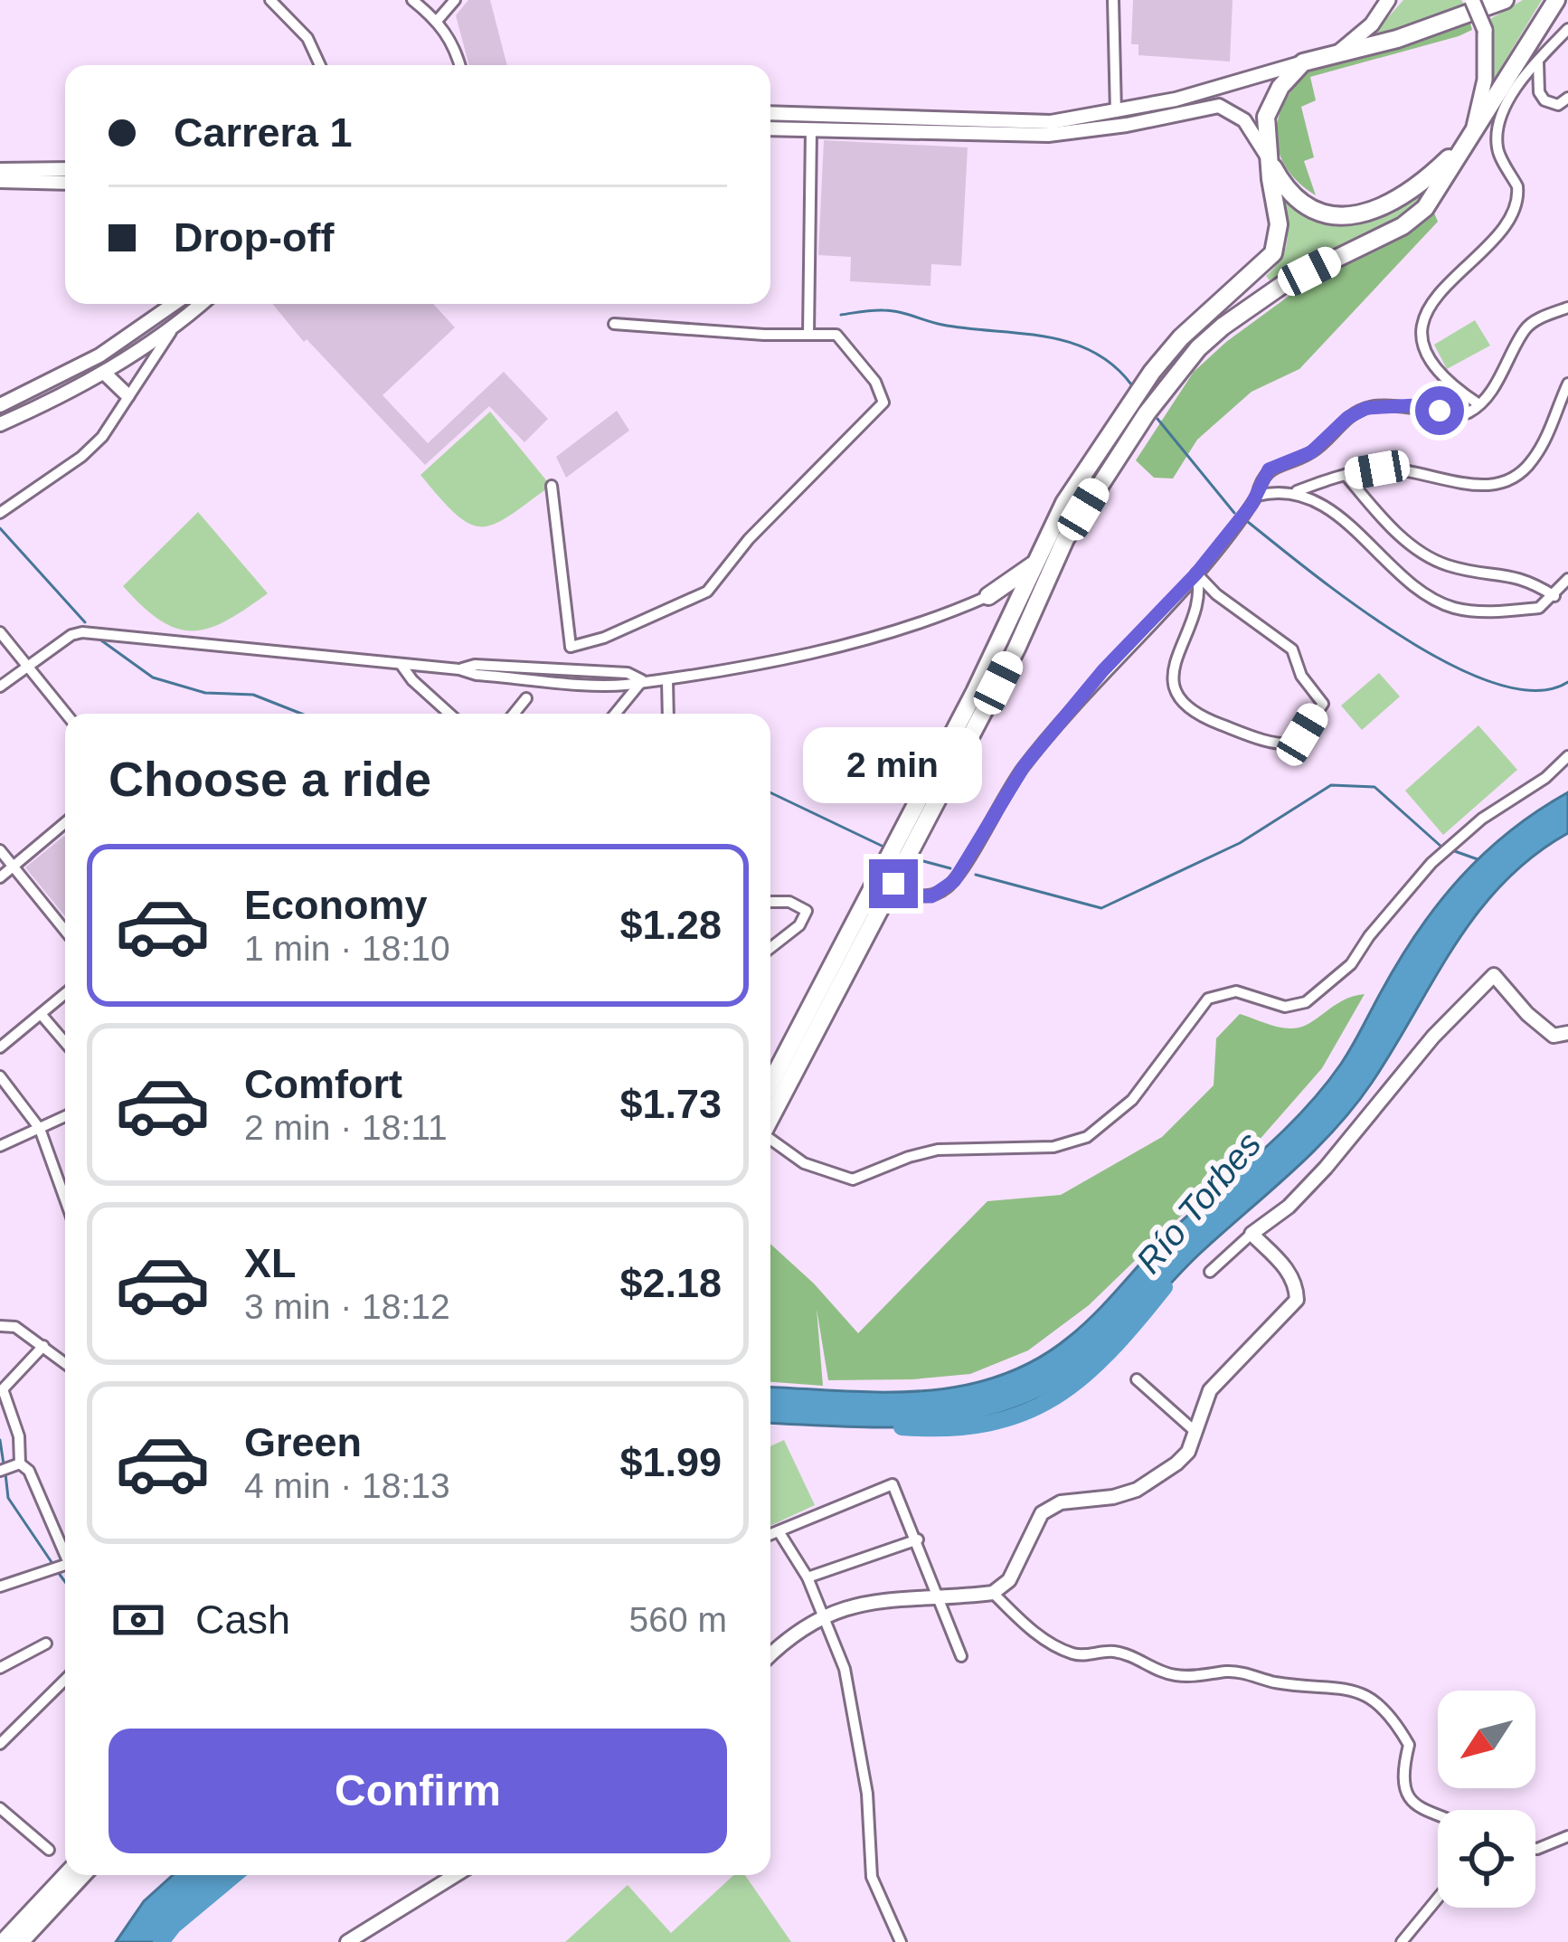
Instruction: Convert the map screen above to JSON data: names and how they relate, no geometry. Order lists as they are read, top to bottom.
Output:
{
  "water": ["Río Torbes"],
  "north": "bottom left",
  "page": {
    "banner": ["Carrera 1", "Drop-off"],
    "heading": "Choose a ride",
    "bubble": "2 min",
    "list": [
      {
        "name": "Economy",
        "note": "1 min · 18:10",
        "value": "$1.28"
      },
      {
        "name": "Comfort",
        "note": "2 min · 18:11",
        "value": "$1.73"
      },
      {
        "name": "XL",
        "note": "3 min · 18:12",
        "value": "$2.18"
      },
      {
        "name": "Green",
        "note": "4 min · 18:13",
        "value": "$1.99"
      }
    ],
    "pay": ["Cash", "560 m"],
    "buttons": "Confirm"
  }
}
